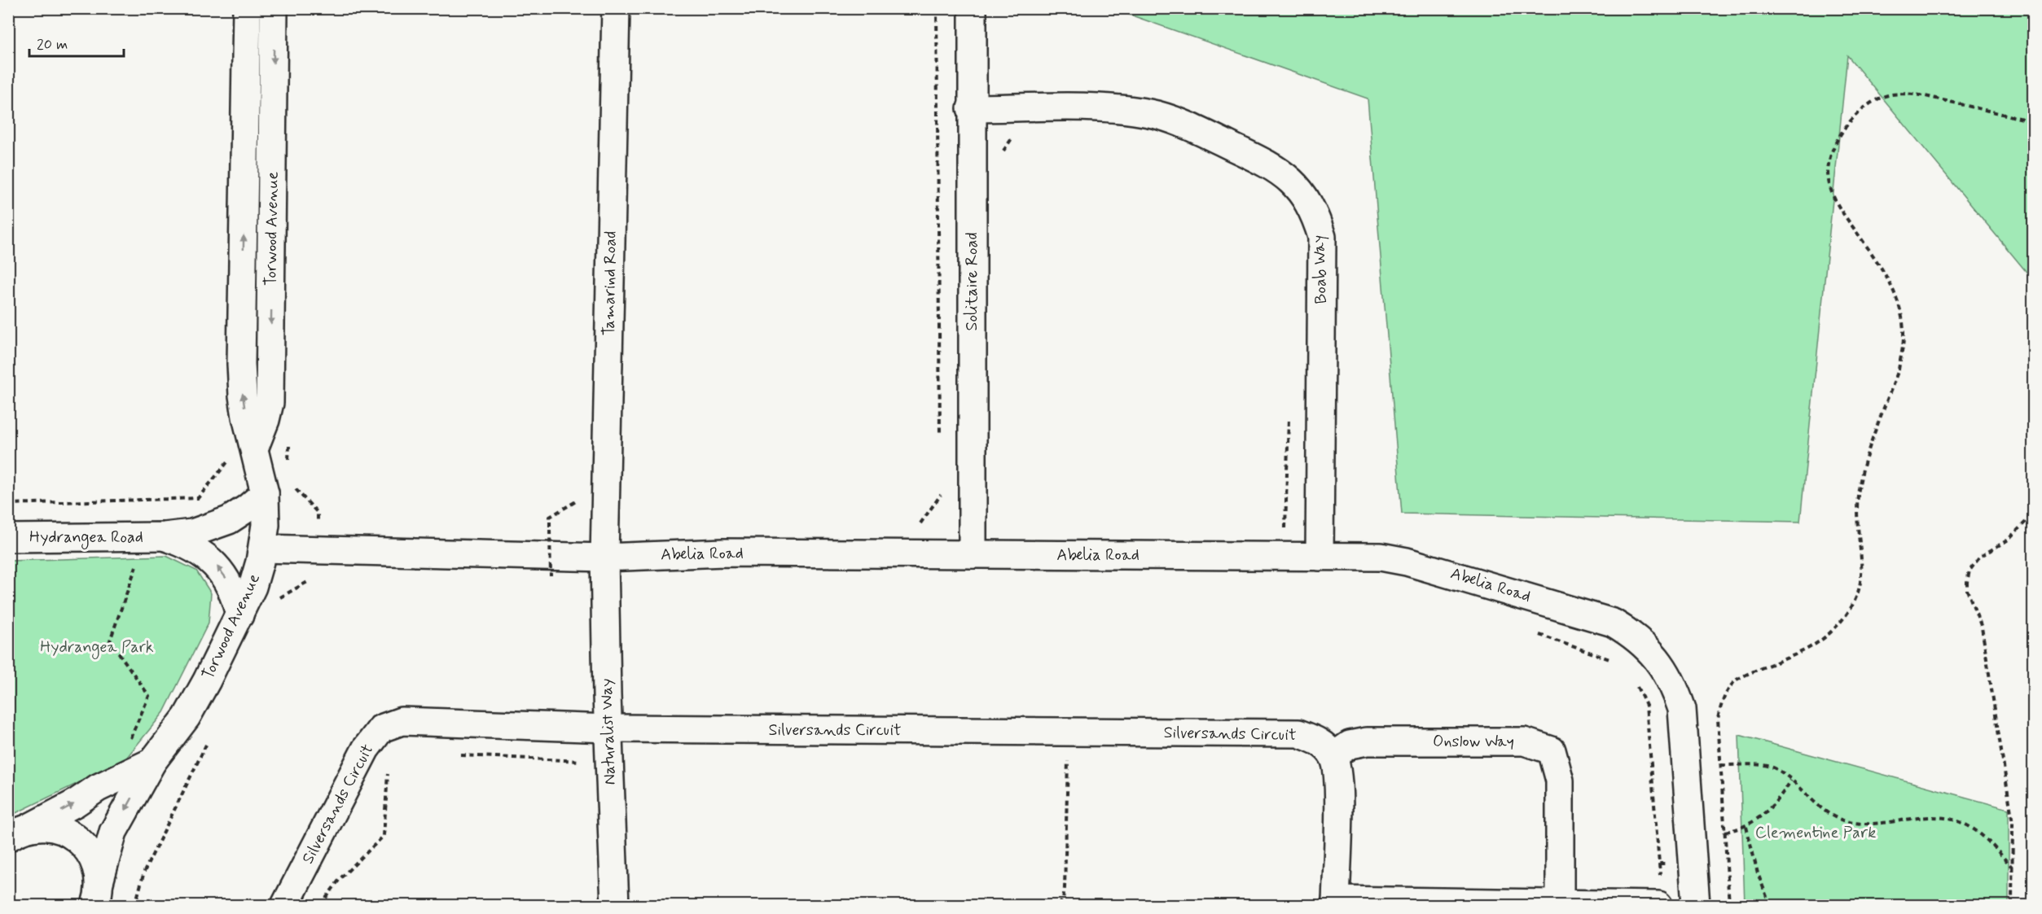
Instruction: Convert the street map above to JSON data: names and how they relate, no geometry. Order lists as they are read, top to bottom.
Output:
{
  "streets": {
    "street": [
      "Torwood Avenue",
      "Boab Way",
      "Solitaire Road",
      "Tamarind Road",
      "Hydrangea Road",
      "Abelia Road",
      "Silversands Circuit",
      "Naturalist Way",
      "Onslow Way"
    ]
  },
  "crossings": [
    ["Torwood Avenue", "Hydrangea Road"],
    ["Torwood Avenue", "Abelia Road"],
    ["Boab Way", "Solitaire Road"],
    ["Boab Way", "Abelia Road"],
    ["Solitaire Road", "Abelia Road"],
    ["Tamarind Road", "Abelia Road"],
    ["Tamarind Road", "Naturalist Way"],
    ["Abelia Road", "Naturalist Way"],
    ["Silversands Circuit", "Naturalist Way"],
    ["Silversands Circuit", "Onslow Way"]
  ],
  "parks": ["Hydrangea Park", "Clementine Park"],
  "scale_bar": "20 m"
}
